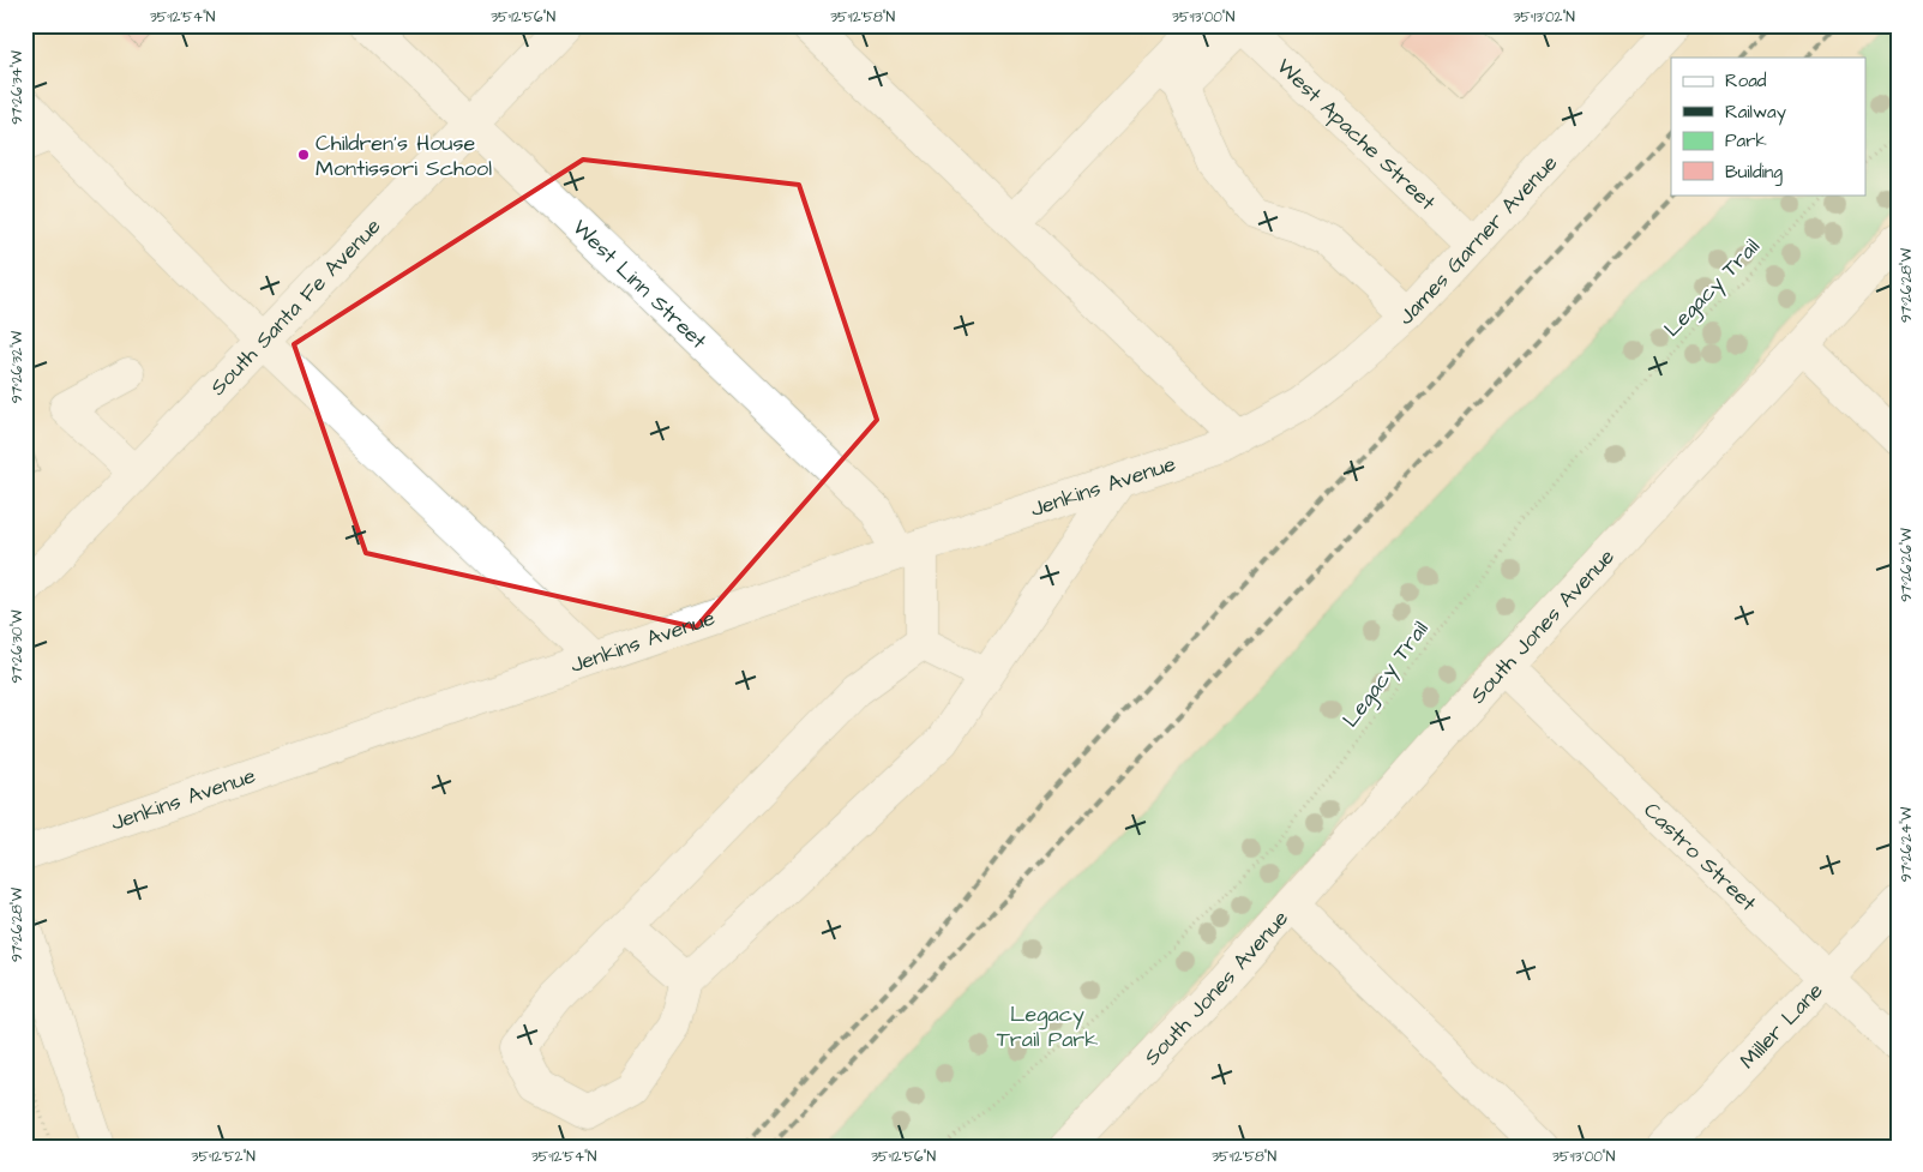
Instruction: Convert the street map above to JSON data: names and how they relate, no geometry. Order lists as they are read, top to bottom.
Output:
{
  "streets": {
    "street": [
      "West Apache Street",
      "James Garner Avenue",
      "West Linn Street",
      "South Santa Fe Avenue",
      "Jenkins Avenue",
      "South Jones Avenue",
      "Castro Street",
      "Miller Lane"
    ],
    "path": ["Legacy Trail"]
  },
  "crossings": [
    ["West Apache Street", "James Garner Avenue"],
    ["James Garner Avenue", "Jenkins Avenue"],
    ["West Linn Street", "South Santa Fe Avenue"],
    ["West Linn Street", "Jenkins Avenue"],
    ["South Jones Avenue", "Castro Street"],
    ["Castro Street", "Miller Lane"]
  ],
  "parks": ["Legacy Trail Park"],
  "places": ["Children's House Montissori School"],
  "legend": [
    "Road",
    "Railway",
    "Park",
    "Building"
  ],
  "coordinates": [
    "35°12'54\"N",
    "35°12'56\"N",
    "35°12'58\"N",
    "35°13'00\"N",
    "35°13'02\"N",
    "97°26'34\"W",
    "97°26'28\"W",
    "97°26'32\"W",
    "97°26'26\"W",
    "97°26'30\"W",
    "97°26'24\"W",
    "35°12'52\"N"
  ]
}
